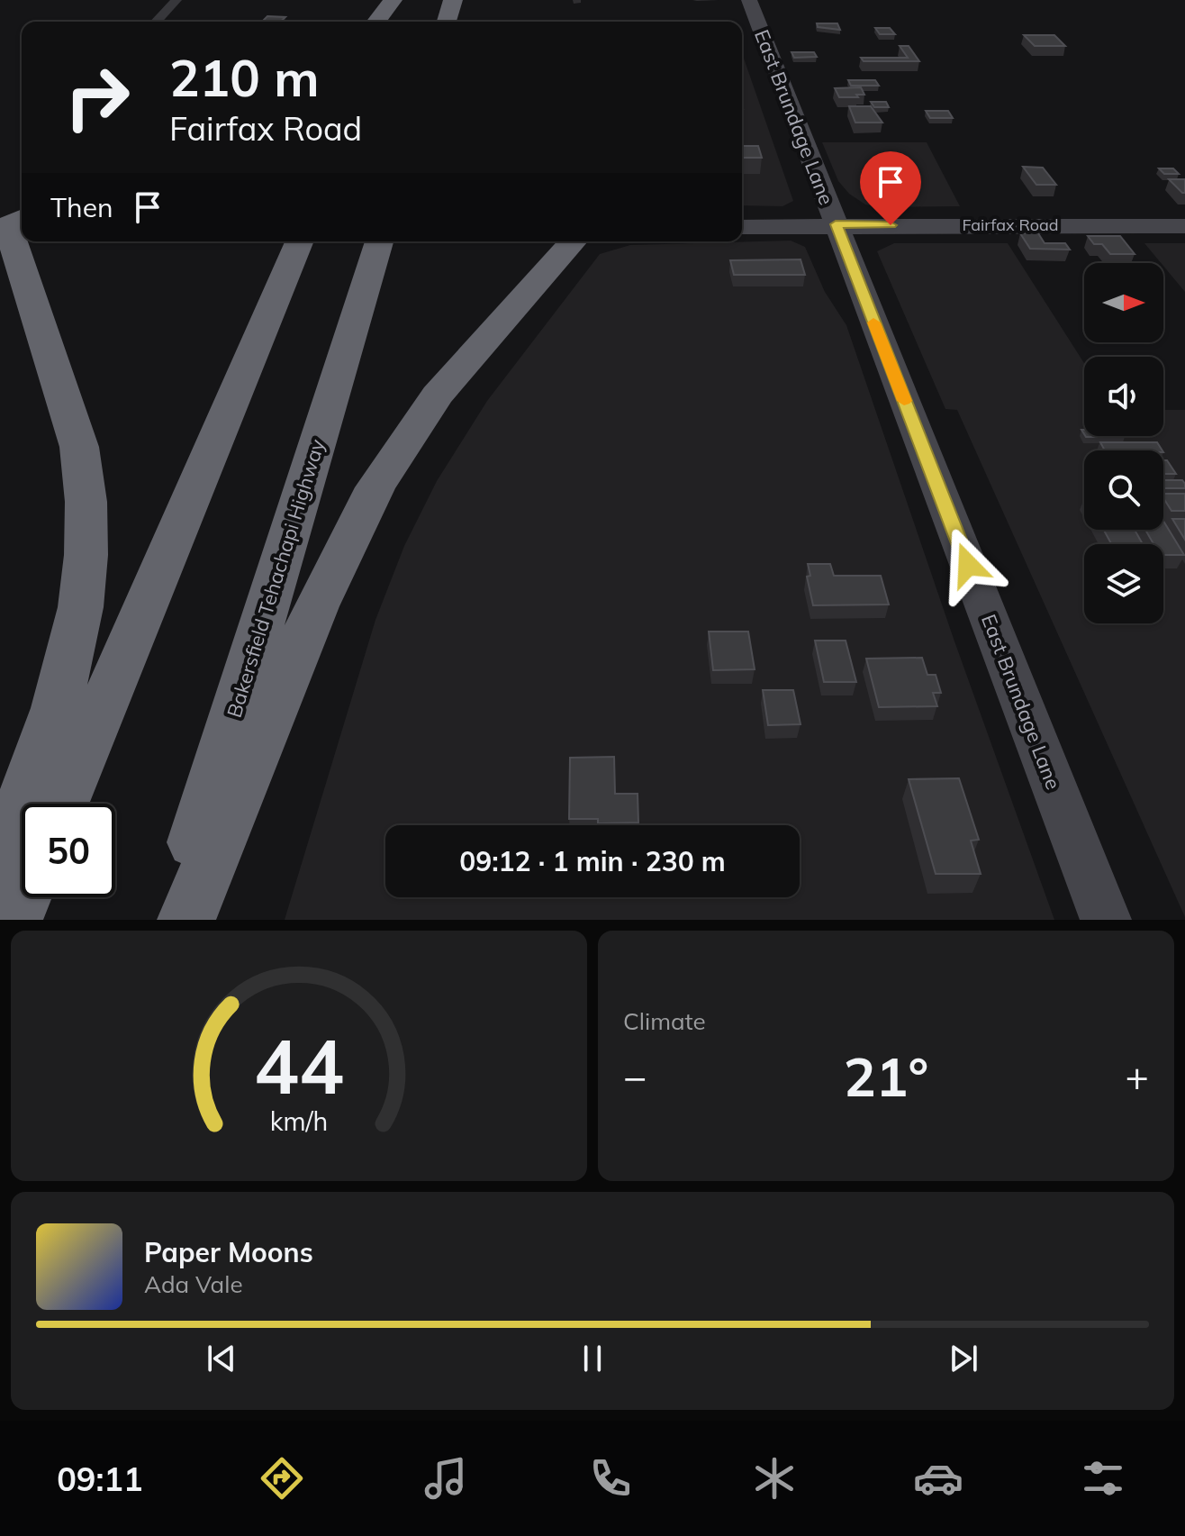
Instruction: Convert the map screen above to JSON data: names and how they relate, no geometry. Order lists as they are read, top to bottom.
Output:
{
  "streets": {
    "highway": ["Bakersfield Tehachapi Highway"],
    "main road": ["East Brundage Lane", "Fairfax Road"]
  },
  "crossings": [
    ["East Brundage Lane", "Fairfax Road"]
  ],
  "north": "right",
  "page": {
    "turn": ["210 m", "Fairfax Road"],
    "then": "Then",
    "limit": "50",
    "trip": "09:12 · 1 min · 230 m",
    "tile": "Climate",
    "heat": ["−", "21°", "+"],
    "song": ["Paper Moons", "Ada Vale"],
    "tabs": "09:11",
    "gauge": ["44", "km/h"]
  }
}
